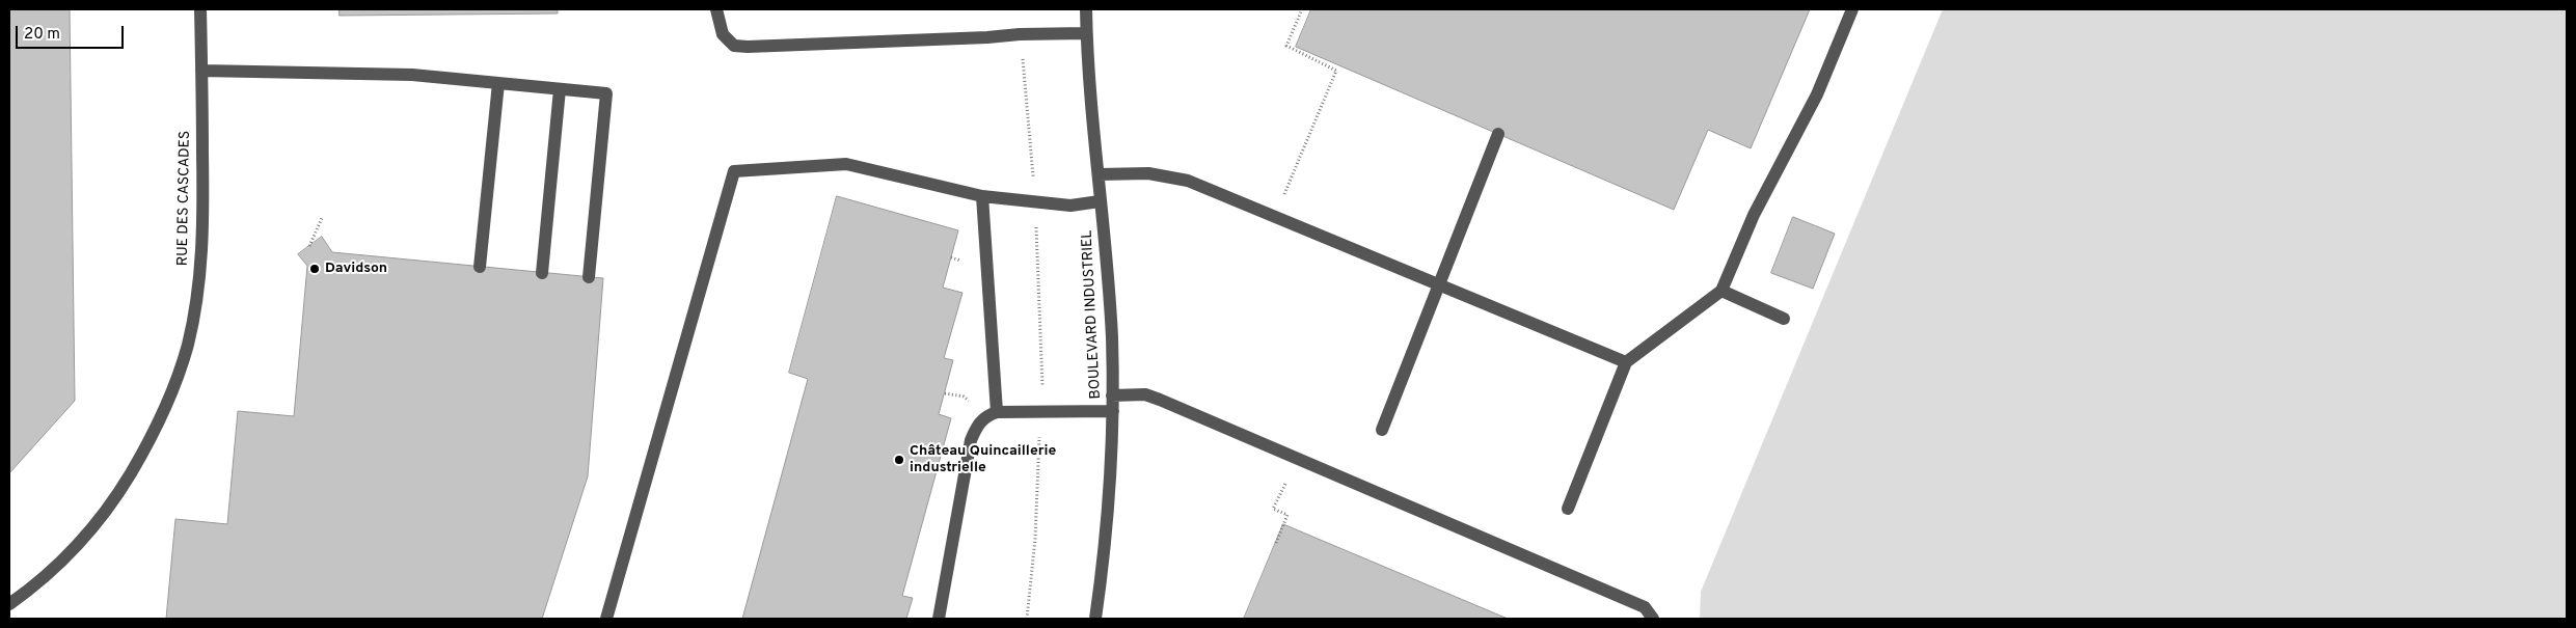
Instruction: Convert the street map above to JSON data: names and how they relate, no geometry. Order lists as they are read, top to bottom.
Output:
{
  "streets": {
    "street": ["RUE DES CASCADES", "BOULEVARD INDUSTRIEL"]
  },
  "places": ["Davidson", "Château Quincaillerie industrielle"],
  "scale_bar": "20 m"
}
